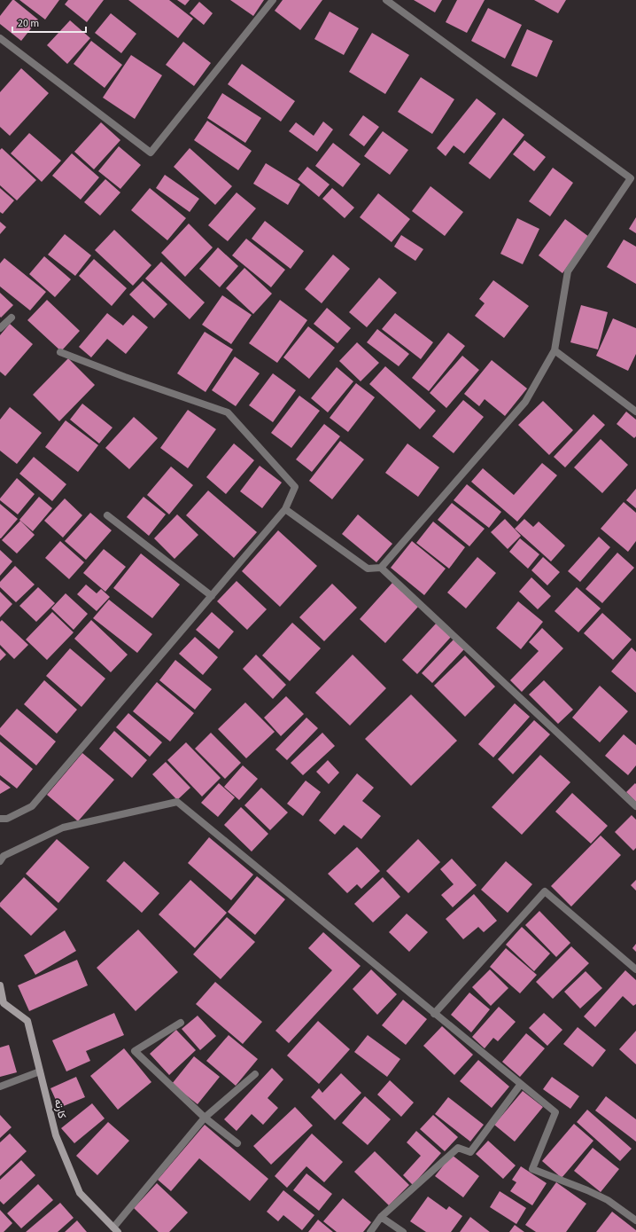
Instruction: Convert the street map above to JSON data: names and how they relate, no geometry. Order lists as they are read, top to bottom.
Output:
{
  "streets": {
    "street": ["کارته"]
  },
  "scale_bar": "20 m"
}
